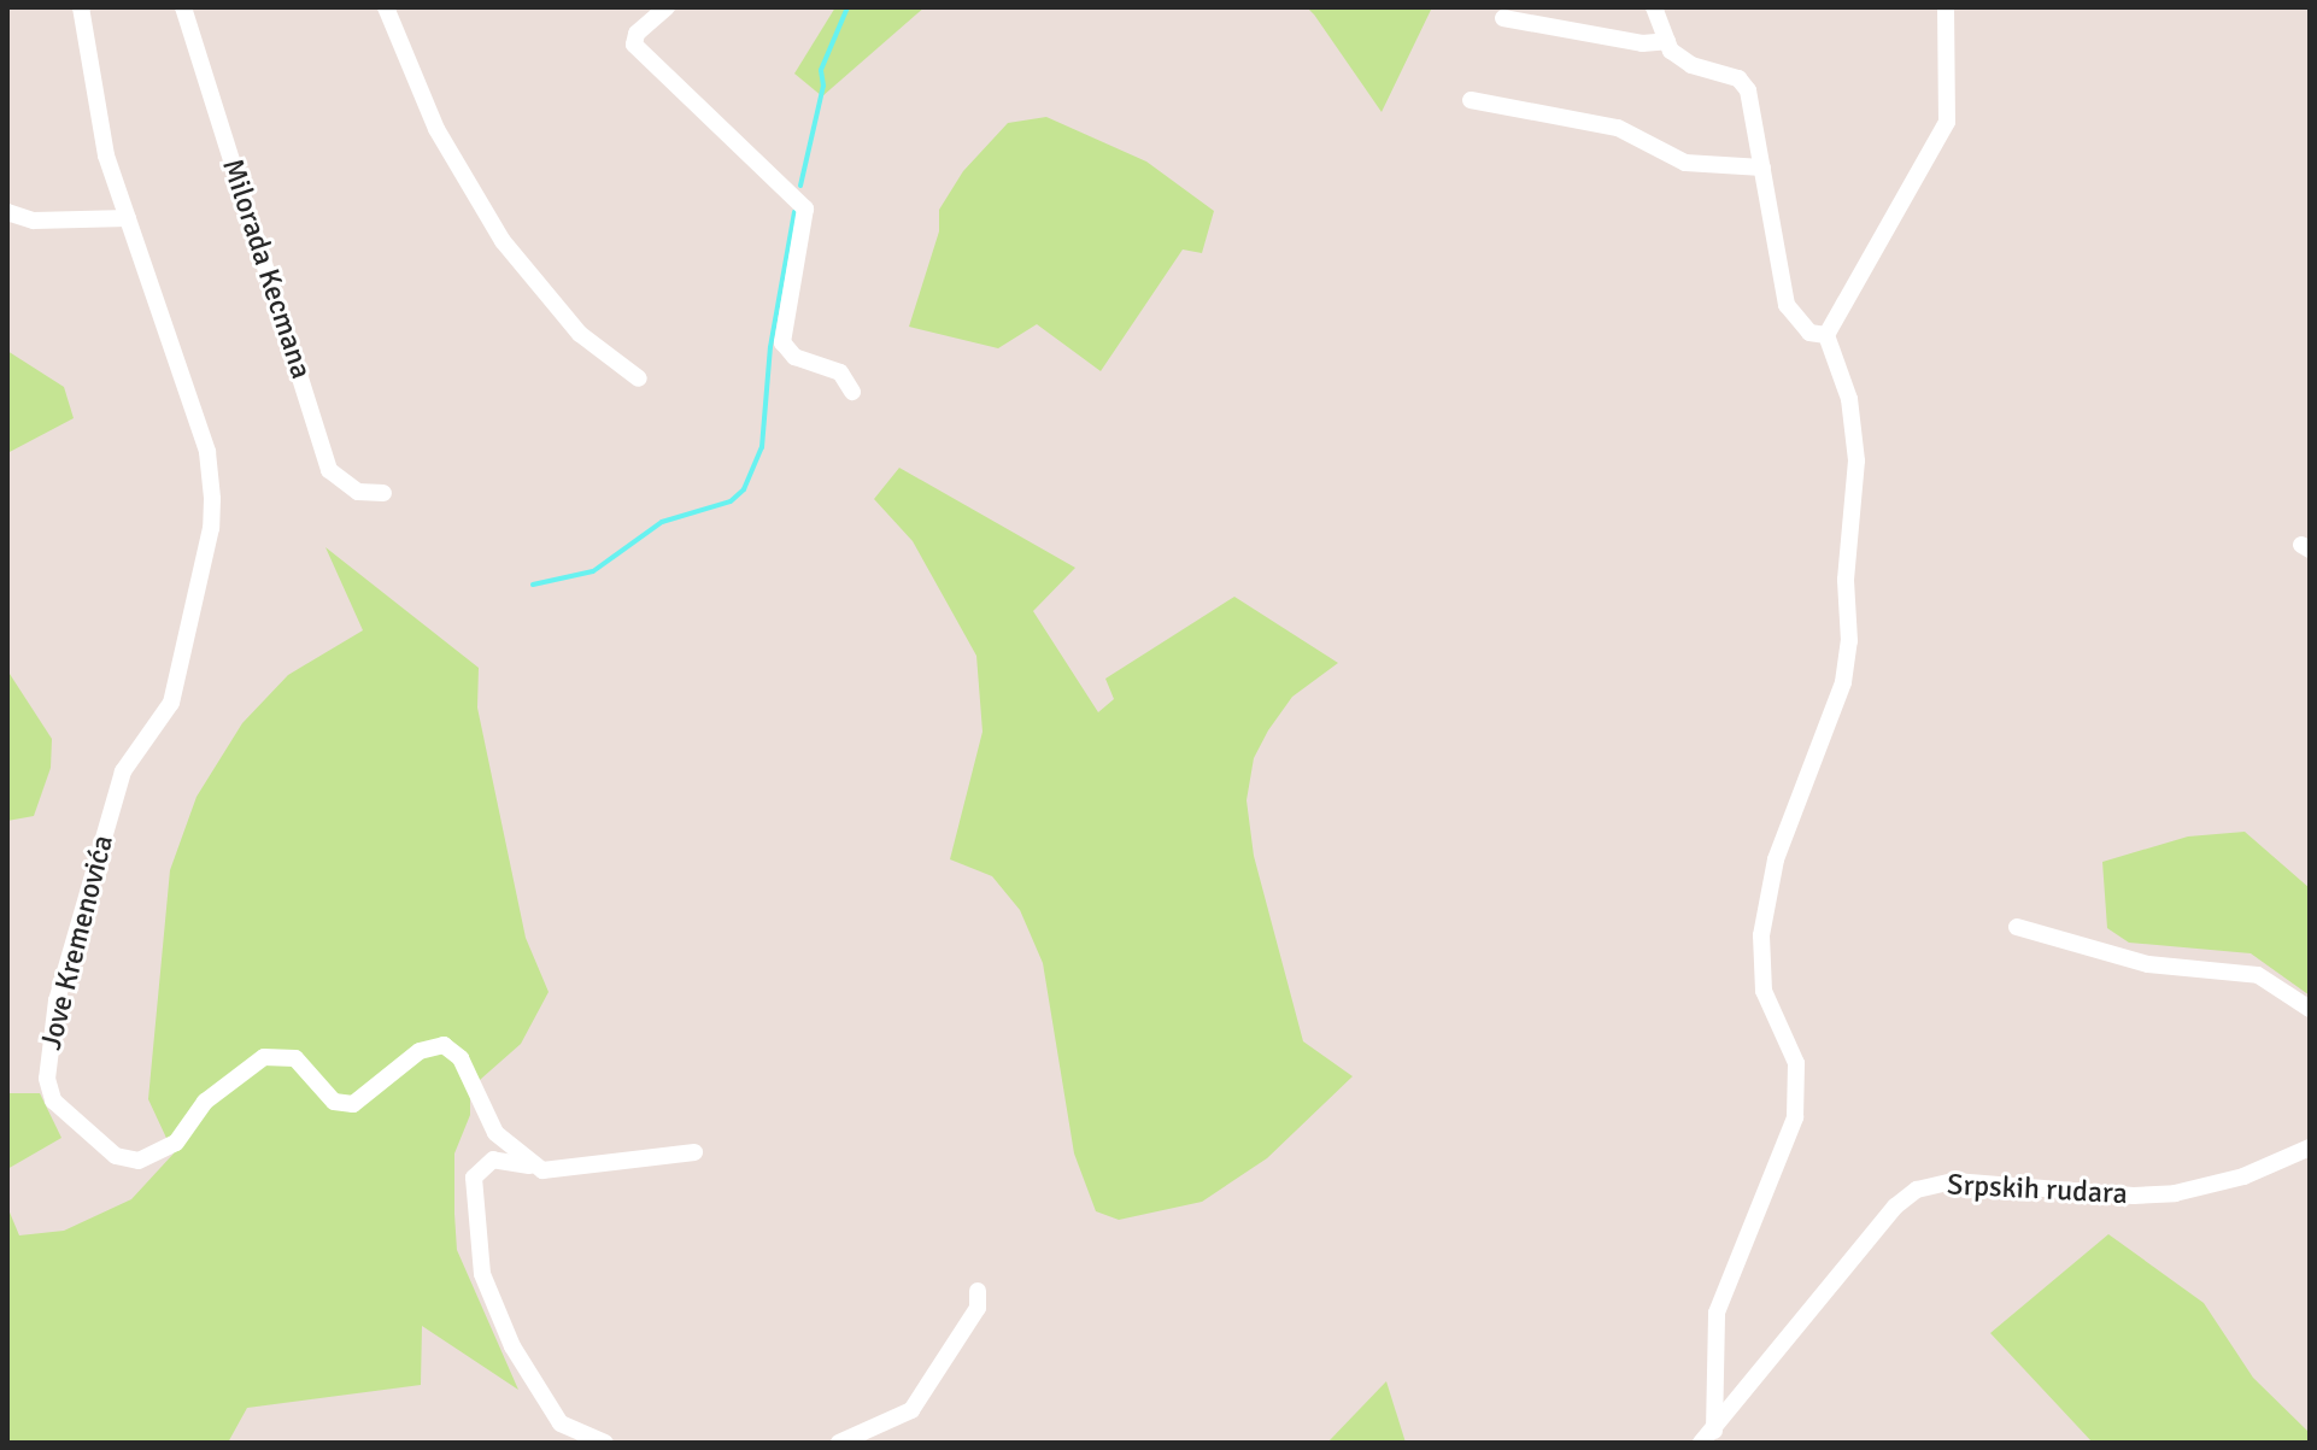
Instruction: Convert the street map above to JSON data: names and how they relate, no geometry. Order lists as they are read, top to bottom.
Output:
{
  "streets": {
    "street": ["Milorada Kecmana", "Jove Kremenovića", "Srpskih rudara"]
  }
}
